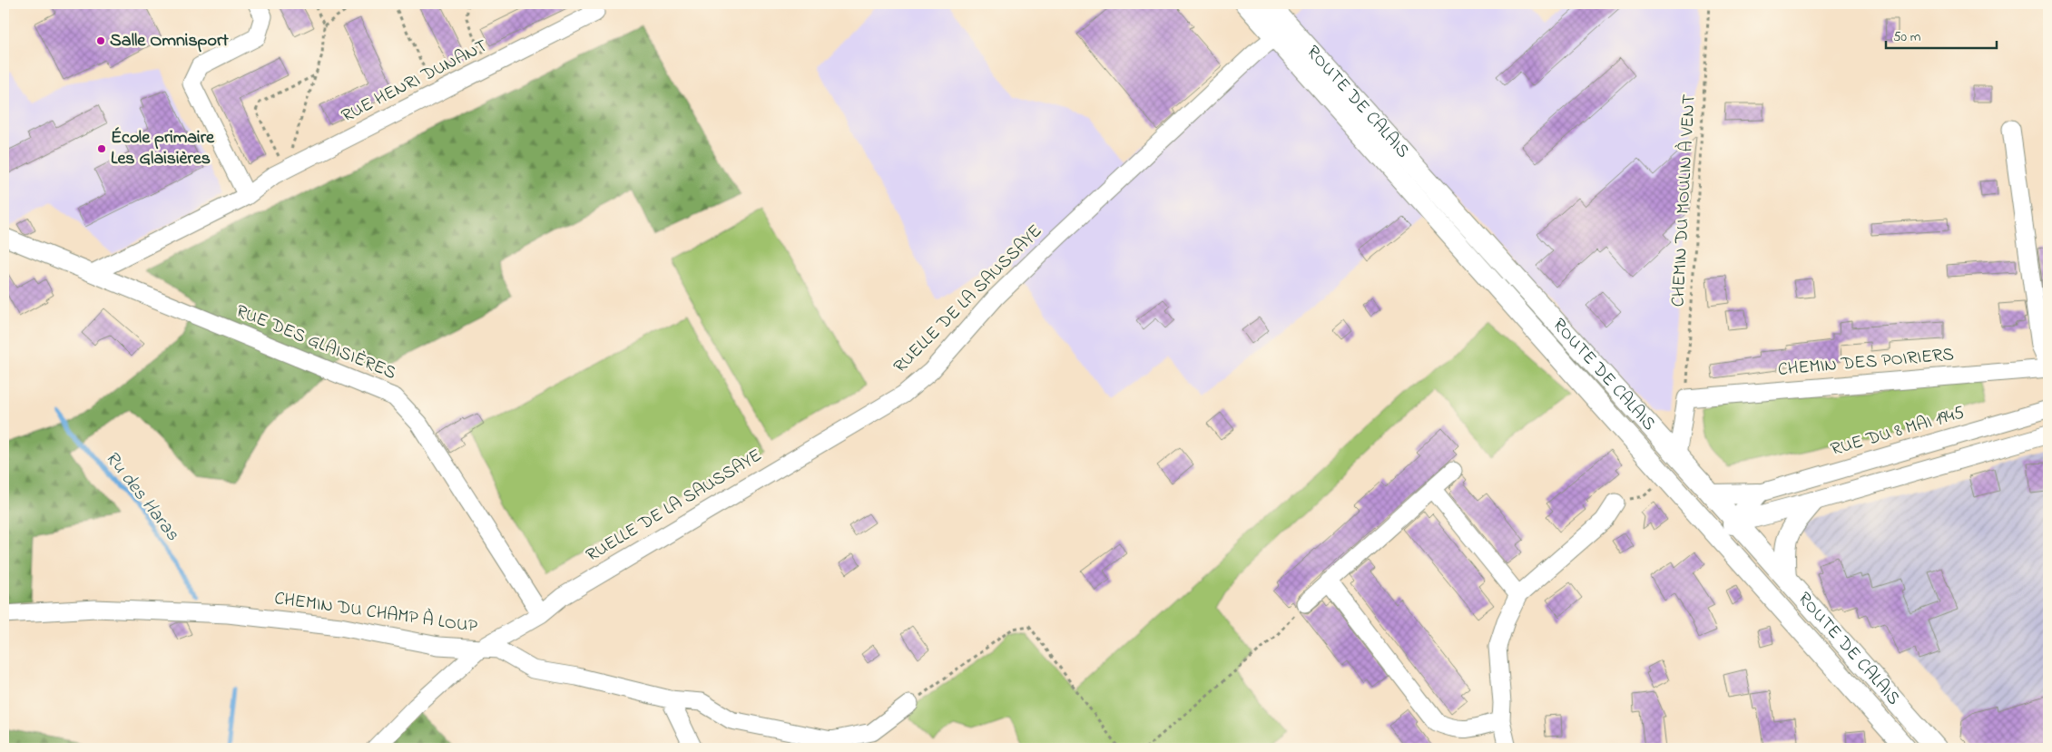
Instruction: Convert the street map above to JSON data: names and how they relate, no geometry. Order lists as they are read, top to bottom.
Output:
{
  "streets": {
    "main road": ["ROUTE DE CALAIS"],
    "street": [
      "RUE HENRI DUNANT",
      "RUELLE DE LA SAUSSAYE",
      "RUE DES GLAISIÈRES",
      "CHEMIN DES POIRIERS",
      "RUE DU 8 MAI 1945",
      "CHEMIN DU CHAMP À LOUP"
    ],
    "path": ["CHEMIN DU MOULIN À VENT"]
  },
  "crossings": [
    ["RUE HENRI DUNANT", "RUE DES GLAISIÈRES"],
    ["ROUTE DE CALAIS", "RUELLE DE LA SAUSSAYE"],
    ["CHEMIN DU MOULIN À VENT", "CHEMIN DES POIRIERS"],
    ["RUELLE DE LA SAUSSAYE", "RUE DES GLAISIÈRES"],
    ["RUELLE DE LA SAUSSAYE", "CHEMIN DU CHAMP À LOUP"]
  ],
  "water": ["Ru des Haras"],
  "places": ["Salle Omnisport", "École primaire Les Glaisières"],
  "scale_bar": "50 m"
}
